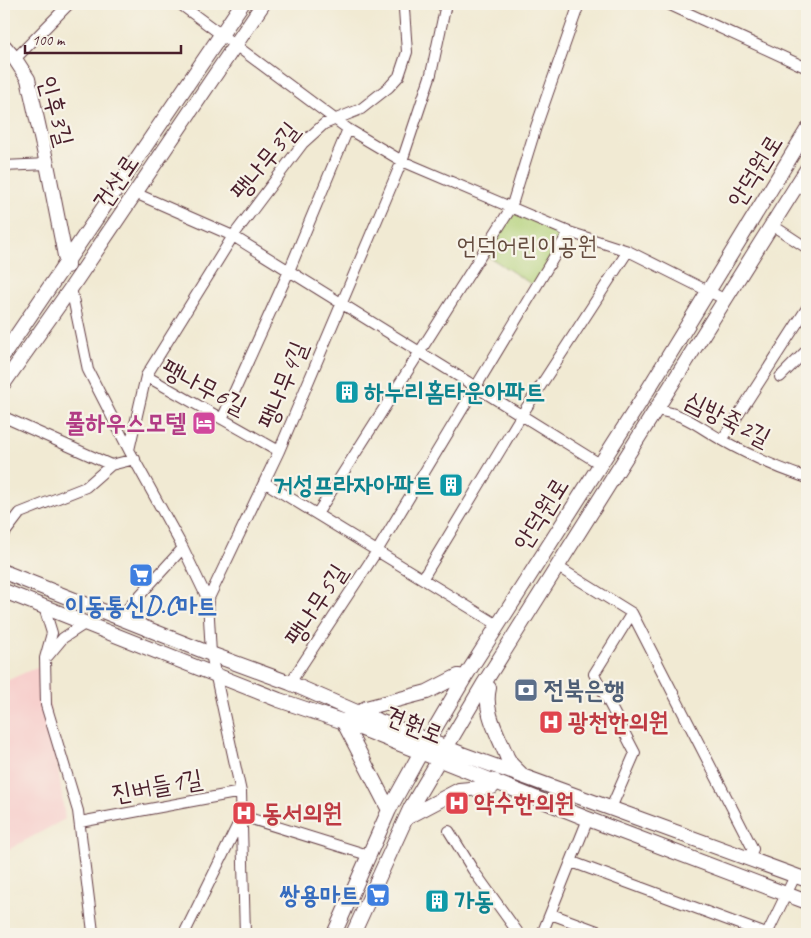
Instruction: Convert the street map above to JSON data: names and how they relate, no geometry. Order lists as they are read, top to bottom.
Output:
{
  "streets": {
    "street": [
      "인후3길",
      "팽나무3길",
      "안덕원로",
      "건산로",
      "팽나무4길",
      "팽나무6길",
      "심방죽2길",
      "팽나무5길",
      "견훤로",
      "진버들1길"
    ]
  },
  "crossings": [
    ["인후3길", "건산로"],
    ["팽나무3길", "안덕원로"],
    ["팽나무3길", "건산로"],
    ["팽나무3길", "팽나무4길"],
    ["안덕원로", "심방죽2길"],
    ["안덕원로", "팽나무5길"],
    ["안덕원로", "견훤로"],
    ["팽나무4길", "팽나무6길"],
    ["팽나무4길", "팽나무5길"],
    ["팽나무5길", "견훤로"],
    ["견훤로", "진버들1길"]
  ],
  "parks": ["언덕어린이공원"],
  "places": {
    "building": ["하누리홈타운아파트", "거성프라자아파트", "가동"],
    "hotel": ["풀하우스모텔"],
    "supermarket": ["이동통신D.C마트", "쌍용마트"],
    "bank": ["전북은행"],
    "hospital": ["광천한의원", "약수한의원", "동서의원"]
  },
  "scale_bar": "100 m"
}
